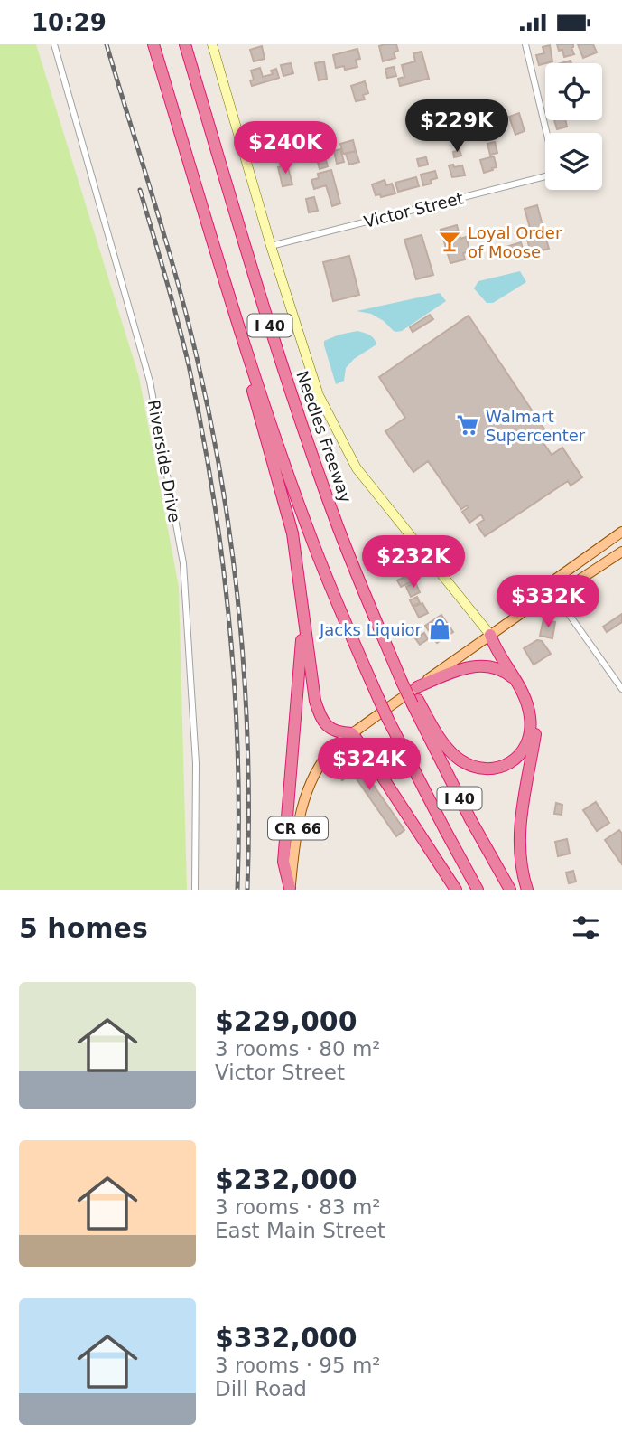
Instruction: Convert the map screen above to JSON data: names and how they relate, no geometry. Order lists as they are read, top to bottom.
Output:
{
  "streets": {
    "highway": ["I 40", "Needles Freeway"],
    "main road": ["CR 66"],
    "street": ["Victor Street", "Riverside Drive"]
  },
  "places": {
    "bar": ["Loyal Order of Moose"],
    "supermarket": ["Walmart Supercenter"],
    "shop": ["Jacks Liquior"]
  },
  "page": {
    "status": "10:29",
    "price": [
      "$229K",
      "$240K",
      "$232K",
      "$332K",
      "$324K"
    ],
    "heading": "5 homes",
    "list": [
      {
        "name": "$229,000",
        "note": "3 rooms · 80 m² · Victor Street"
      },
      {
        "name": "$232,000",
        "note": "3 rooms · 83 m² · East Main Street"
      },
      {
        "name": "$332,000",
        "note": "3 rooms · 95 m² · Dill Road"
      }
    ]
  }
}
